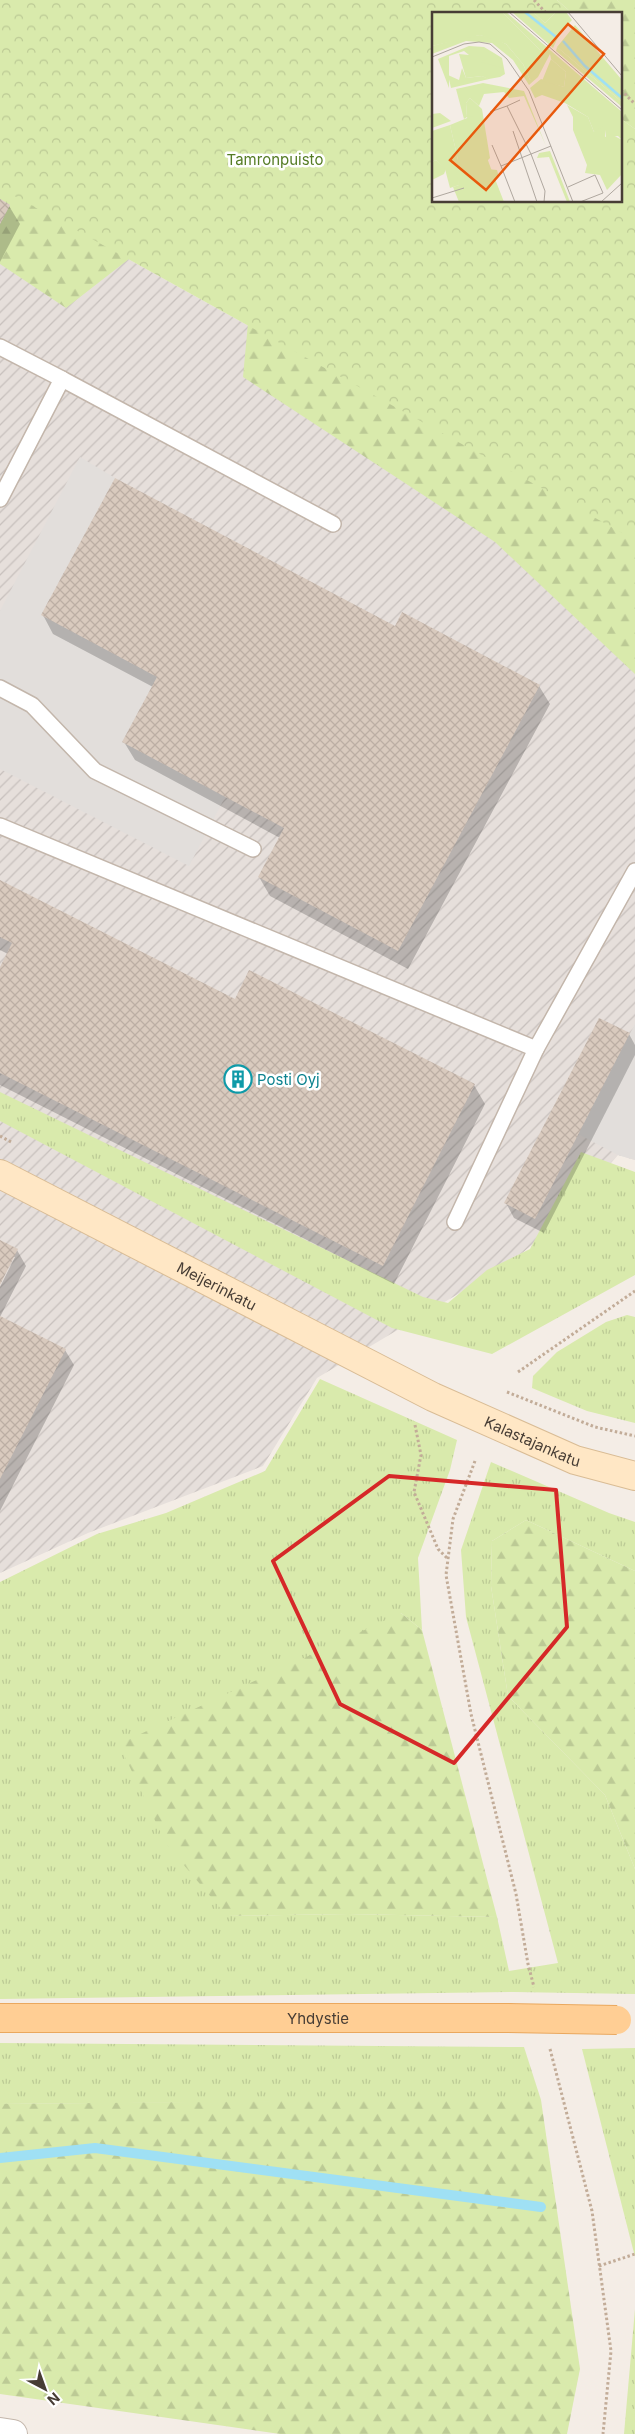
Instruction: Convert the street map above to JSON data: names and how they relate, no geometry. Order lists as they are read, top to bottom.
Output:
{
  "streets": {
    "main road": ["Yhdystie"],
    "street": ["Meijerinkatu", "Kalastajankatu"]
  },
  "crossings": [
    ["Meijerinkatu", "Kalastajankatu"]
  ],
  "parks": ["Tamronpuisto"],
  "places": {
    "building": ["Posti Oyj"]
  },
  "north": "bottom right"
}
